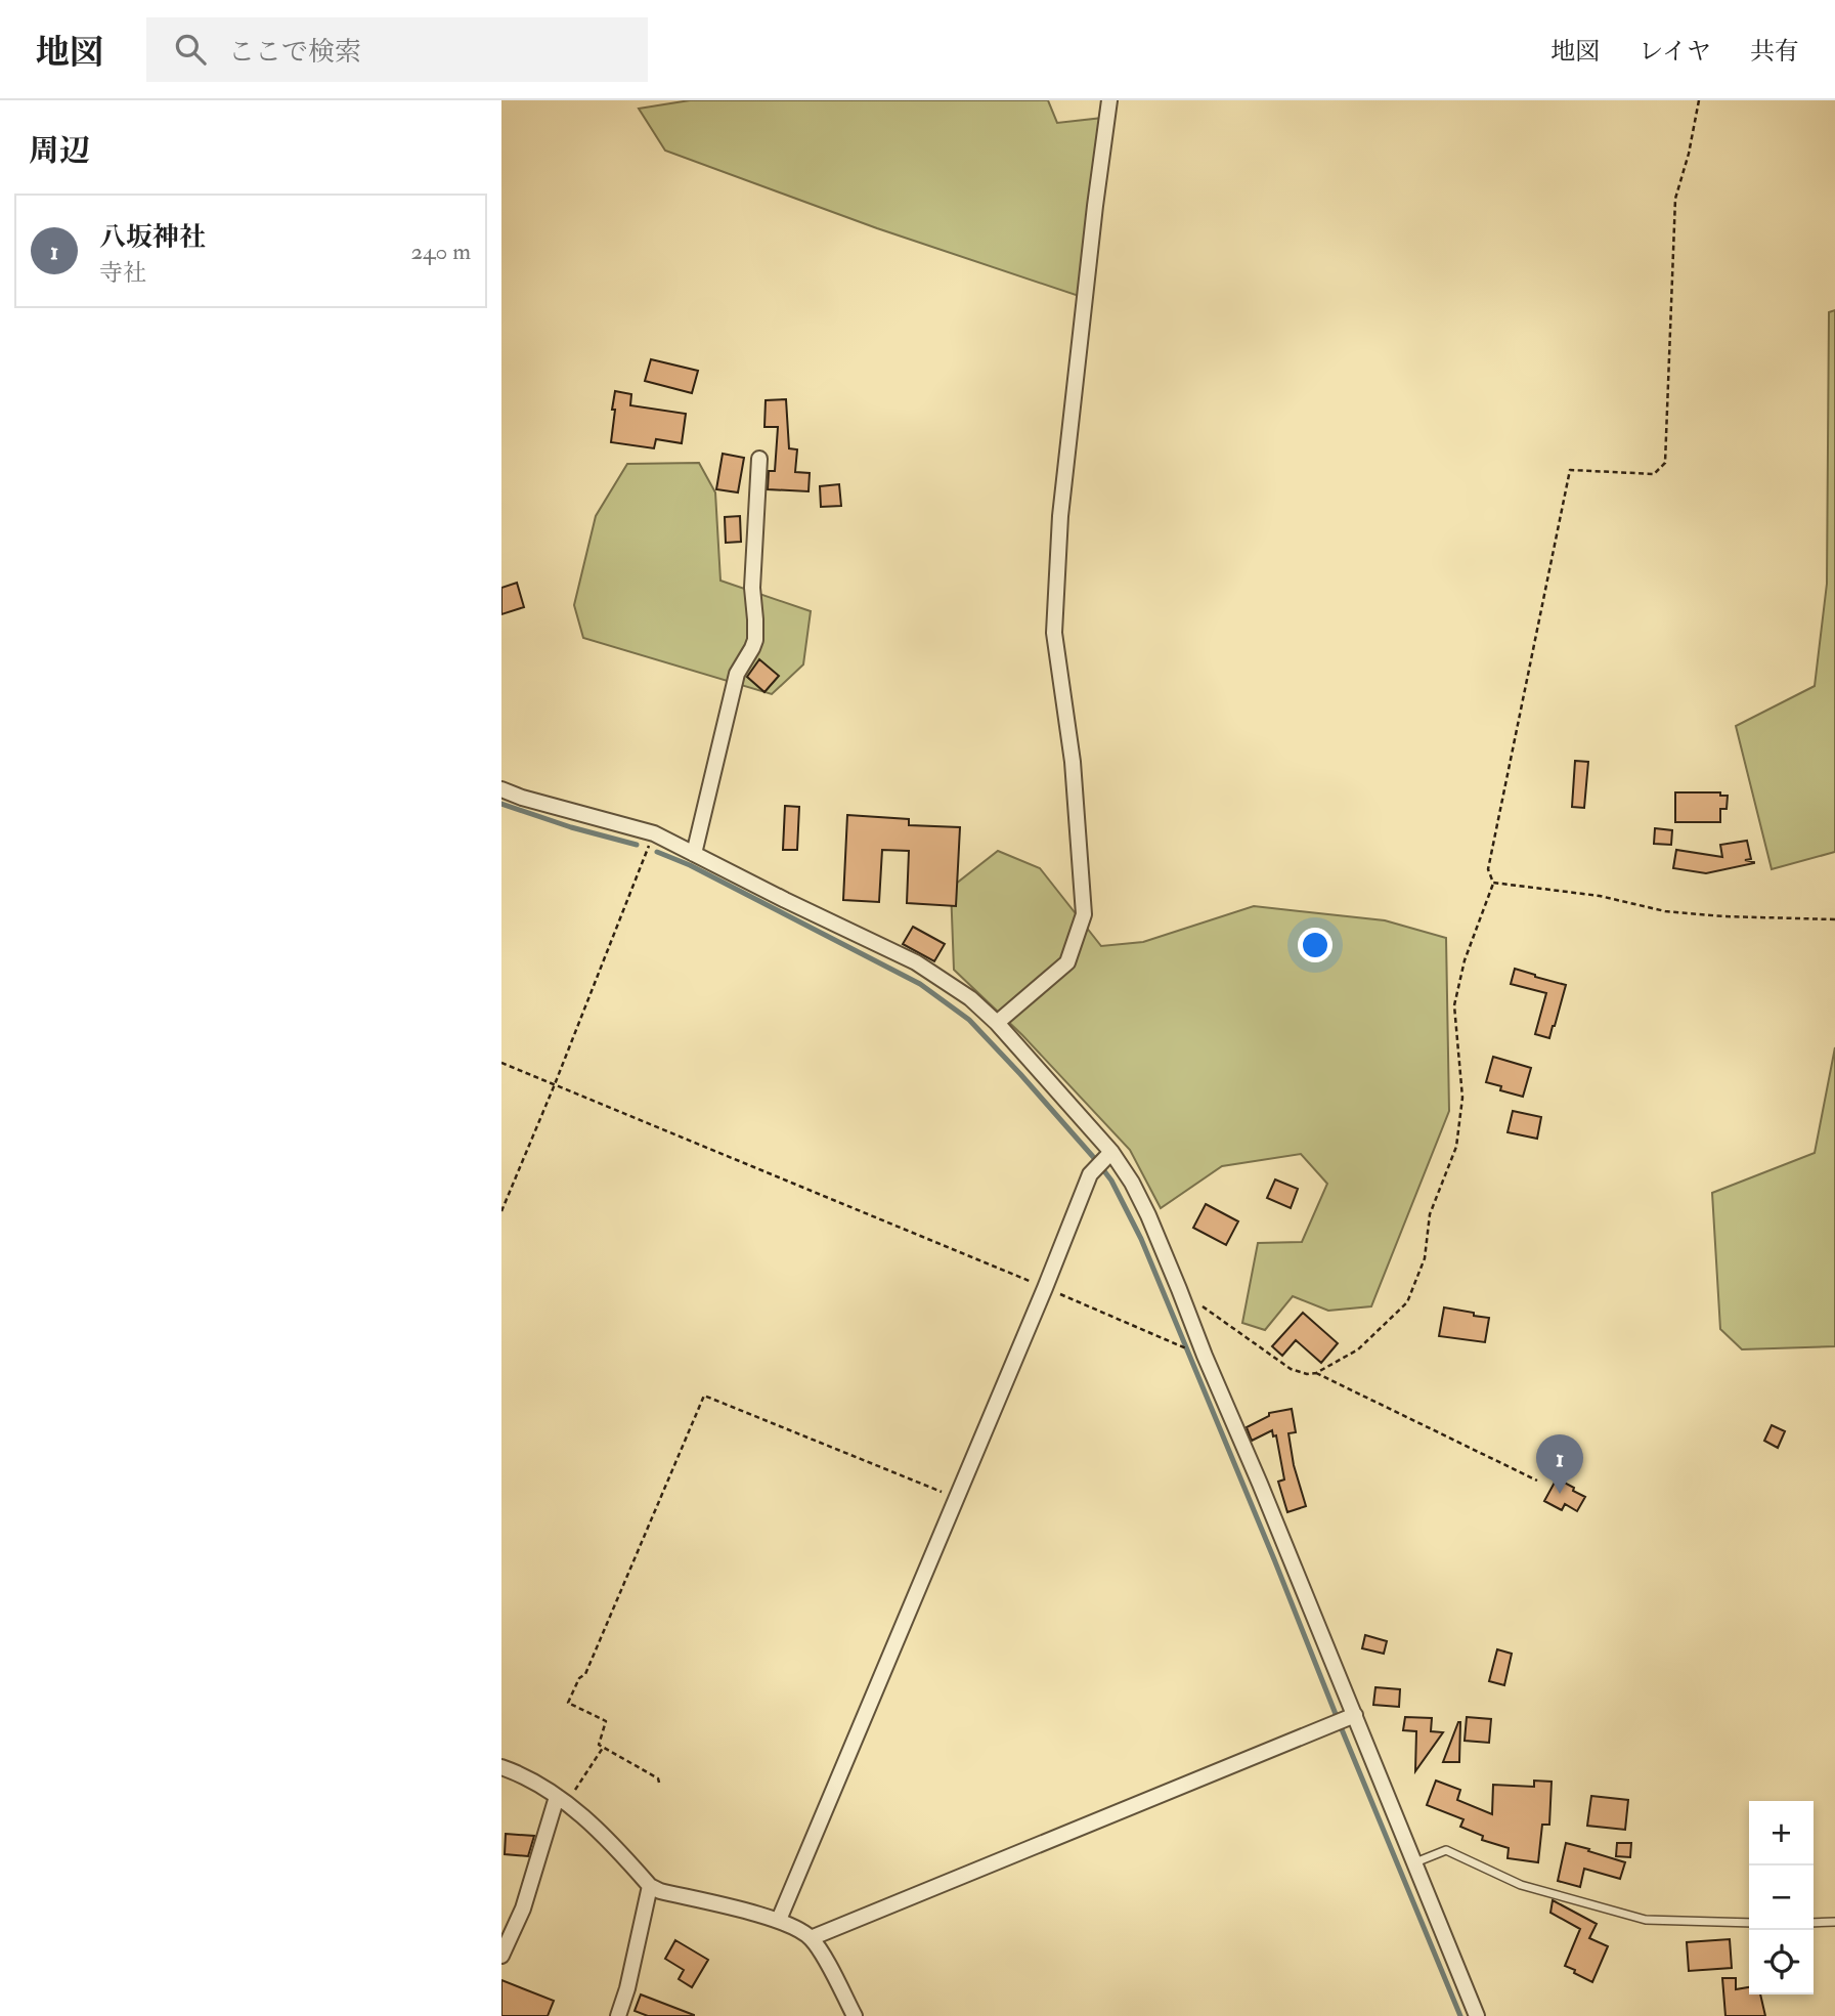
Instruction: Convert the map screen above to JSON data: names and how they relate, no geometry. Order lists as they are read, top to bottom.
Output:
{
  "page": {
    "header": "地図",
    "search": "ここで検索",
    "nav": ["地図", "レイヤ", "共有"],
    "heading": "周辺",
    "list": [
      {
        "mark": "1",
        "name": "八坂神社",
        "note": "寺社",
        "value": "240 m"
      }
    ],
    "pins": "1",
    "map_buttons": ["+", "−"]
  }
}
